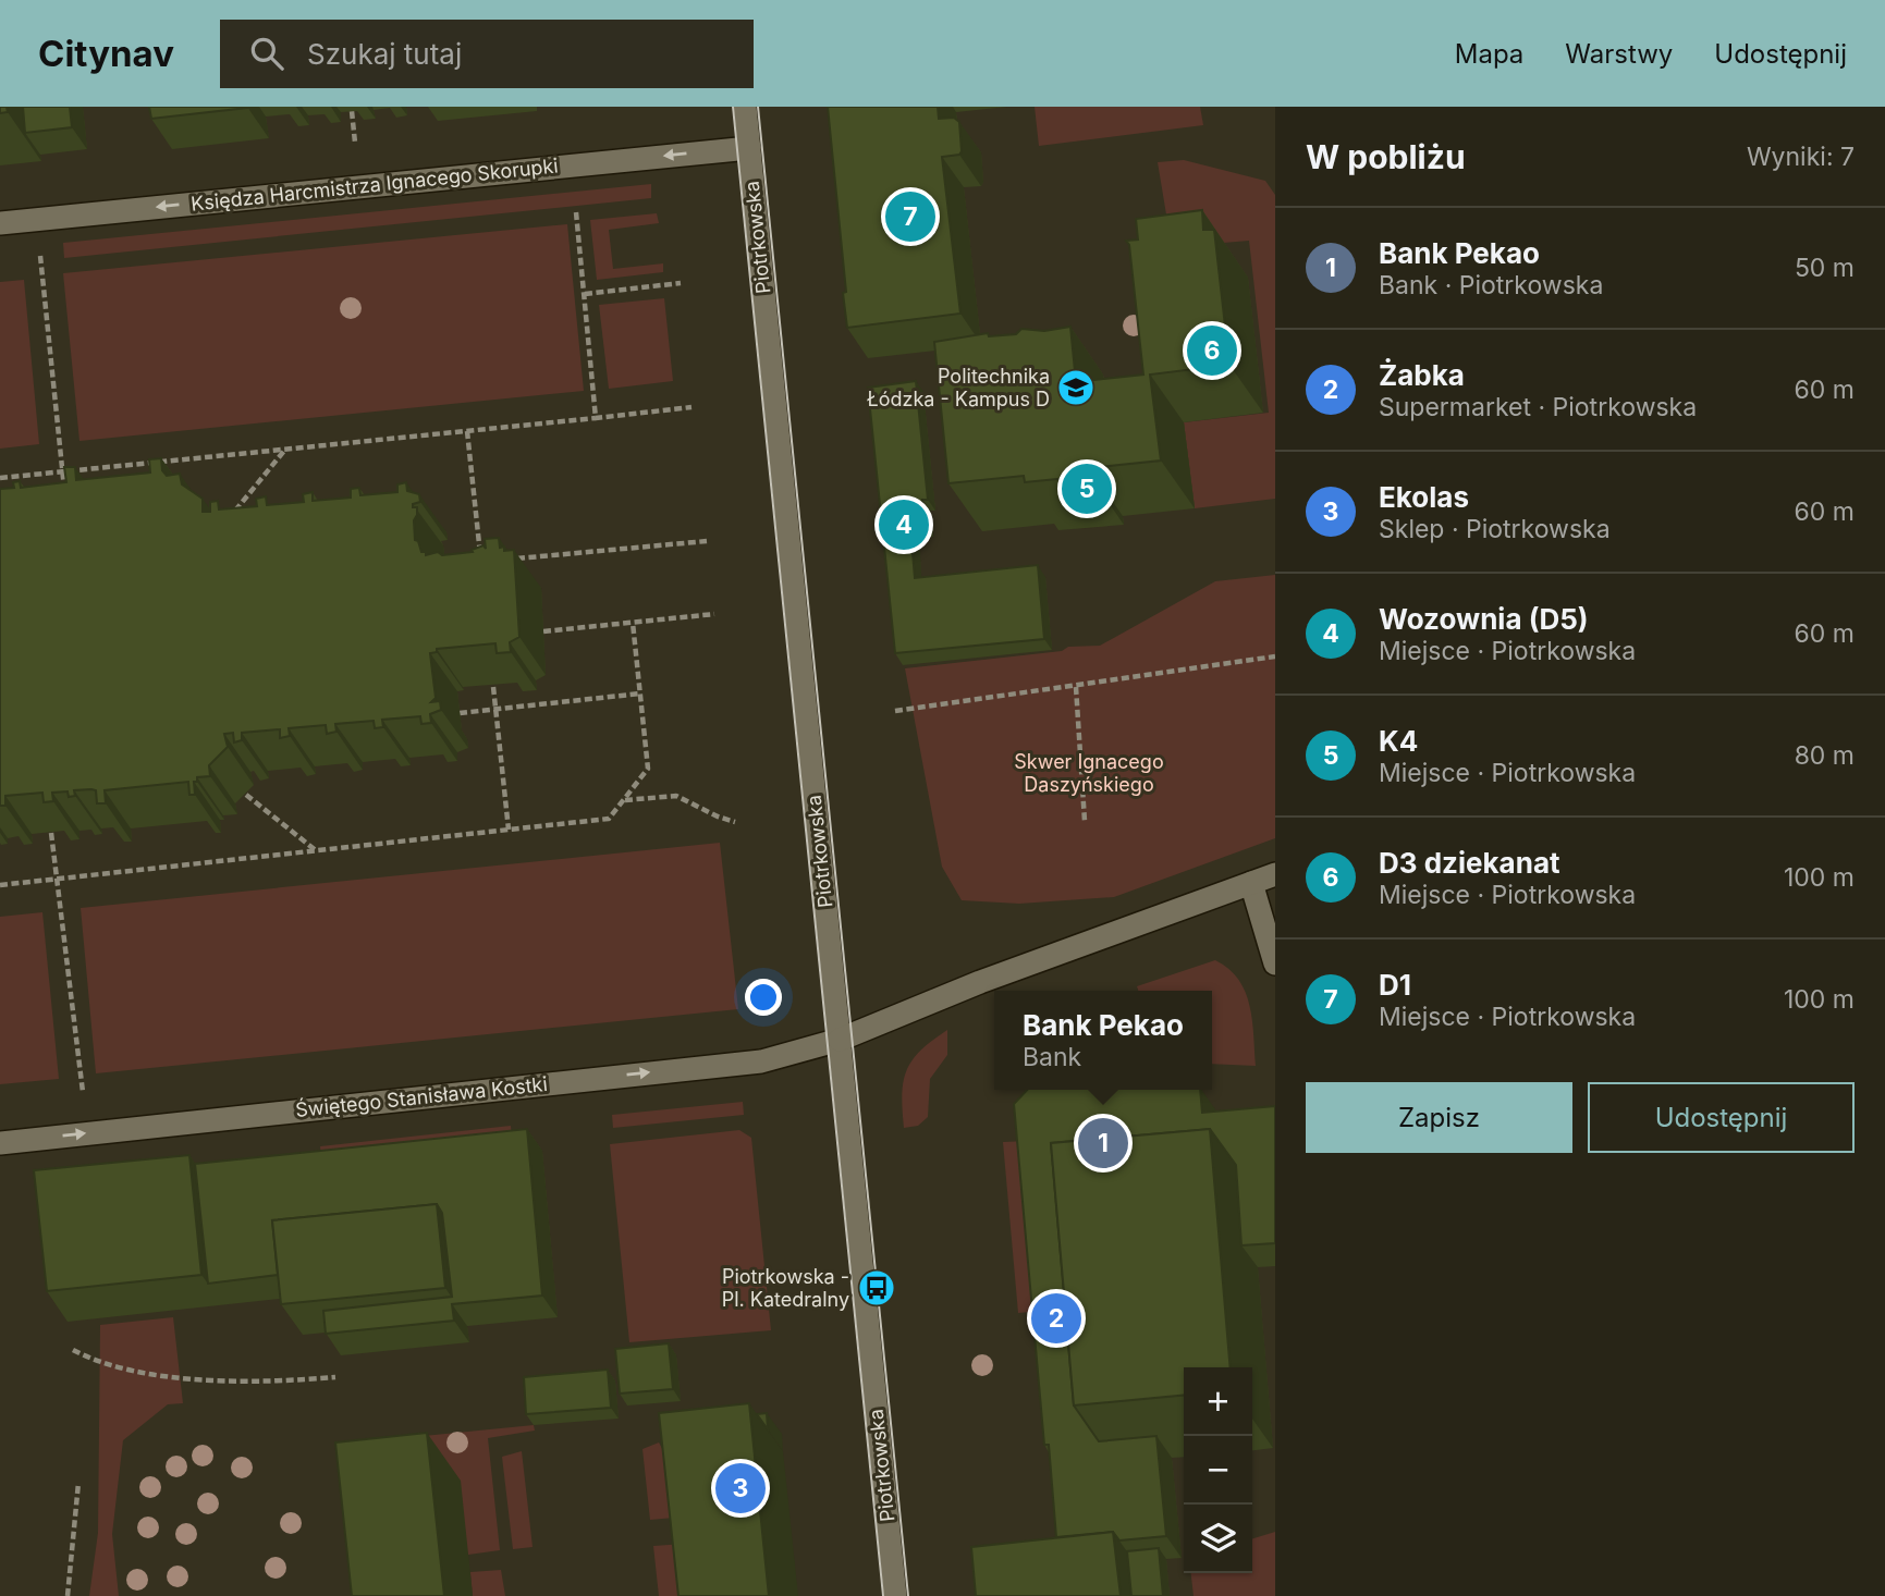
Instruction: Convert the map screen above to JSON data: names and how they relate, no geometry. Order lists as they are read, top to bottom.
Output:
{
  "streets": {
    "street": ["Księdza Harcmistrza Ignacego Skorupki", "Piotrkowska", "Świętego Stanisława Kostki"]
  },
  "crossings": [
    ["Księdza Harcmistrza Ignacego Skorupki", "Piotrkowska"],
    ["Piotrkowska", "Świętego Stanisława Kostki"]
  ],
  "one_way": ["Księdza Harcmistrza Ignacego Skorupki", "Świętego Stanisława Kostki"],
  "parks": ["Skwer Ignacego Daszyńskiego"],
  "places": {
    "school or university": ["Politechnika Łódzka - Kampus D"],
    "bus stop": ["Piotrkowska - Pl. Katedralny"]
  },
  "page": {
    "header": "Citynav",
    "search": "Szukaj tutaj",
    "nav": ["Mapa", "Warstwy", "Udostępnij"],
    "heading": ["W pobliżu", "Wyniki: 7"],
    "pins": [
      "7",
      "6",
      "5",
      "4",
      "1",
      "2",
      "3"
    ],
    "list": [
      {
        "mark": "1",
        "name": "Bank Pekao",
        "note": "Bank · Piotrkowska",
        "value": "50 m"
      },
      {
        "mark": "2",
        "name": "Żabka",
        "note": "Supermarket · Piotrkowska",
        "value": "60 m"
      },
      {
        "mark": "3",
        "name": "Ekolas",
        "note": "Sklep · Piotrkowska",
        "value": "60 m"
      },
      {
        "mark": "4",
        "name": "Wozownia (D5)",
        "note": "Miejsce · Piotrkowska",
        "value": "60 m"
      },
      {
        "mark": "5",
        "name": "K4",
        "note": "Miejsce · Piotrkowska",
        "value": "80 m"
      },
      {
        "mark": "6",
        "name": "D3 dziekanat",
        "note": "Miejsce · Piotrkowska",
        "value": "100 m"
      },
      {
        "mark": "7",
        "name": "D1",
        "note": "Miejsce · Piotrkowska",
        "value": "100 m"
      }
    ],
    "popup": ["Bank Pekao", "Bank"],
    "buttons": ["Zapisz", "Udostępnij"],
    "map_buttons": ["+", "−"]
  }
}
